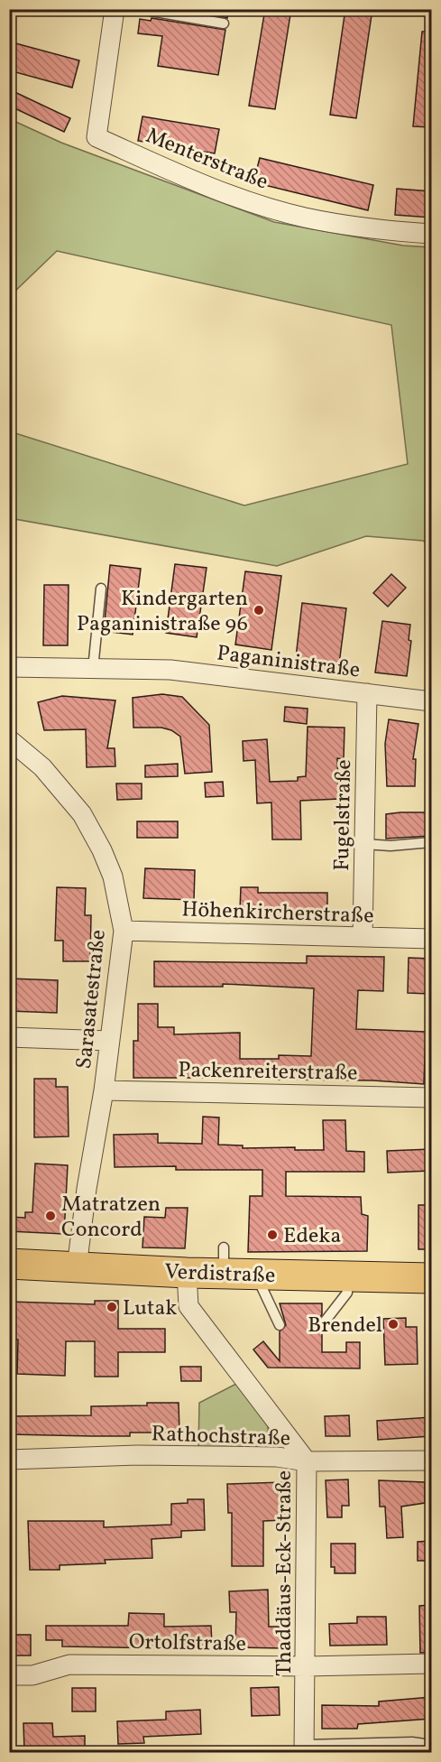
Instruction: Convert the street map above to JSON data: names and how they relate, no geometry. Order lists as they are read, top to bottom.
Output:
{
  "streets": {
    "main road": ["Verdistraße"],
    "street": [
      "Menterstraße",
      "Paganinistraße",
      "Fugelstraße",
      "Höhenkircherstraße",
      "Sarasatestraße",
      "Packenreiterstraße",
      "Rathochstraße",
      "Thaddäus-Eck-Straße",
      "Ortolfstraße"
    ]
  },
  "crossings": [
    ["Paganinistraße", "Fugelstraße"],
    ["Fugelstraße", "Höhenkircherstraße"],
    ["Höhenkircherstraße", "Sarasatestraße"],
    ["Sarasatestraße", "Packenreiterstraße"],
    ["Sarasatestraße", "Verdistraße"],
    ["Verdistraße", "Thaddäus-Eck-Straße"],
    ["Rathochstraße", "Thaddäus-Eck-Straße"],
    ["Thaddäus-Eck-Straße", "Ortolfstraße"]
  ],
  "places": [
    "Kindergarten Paganinistraße 96",
    "Matratzen Concord",
    "Edeka",
    "Lutak",
    "Brendel"
  ]
}
